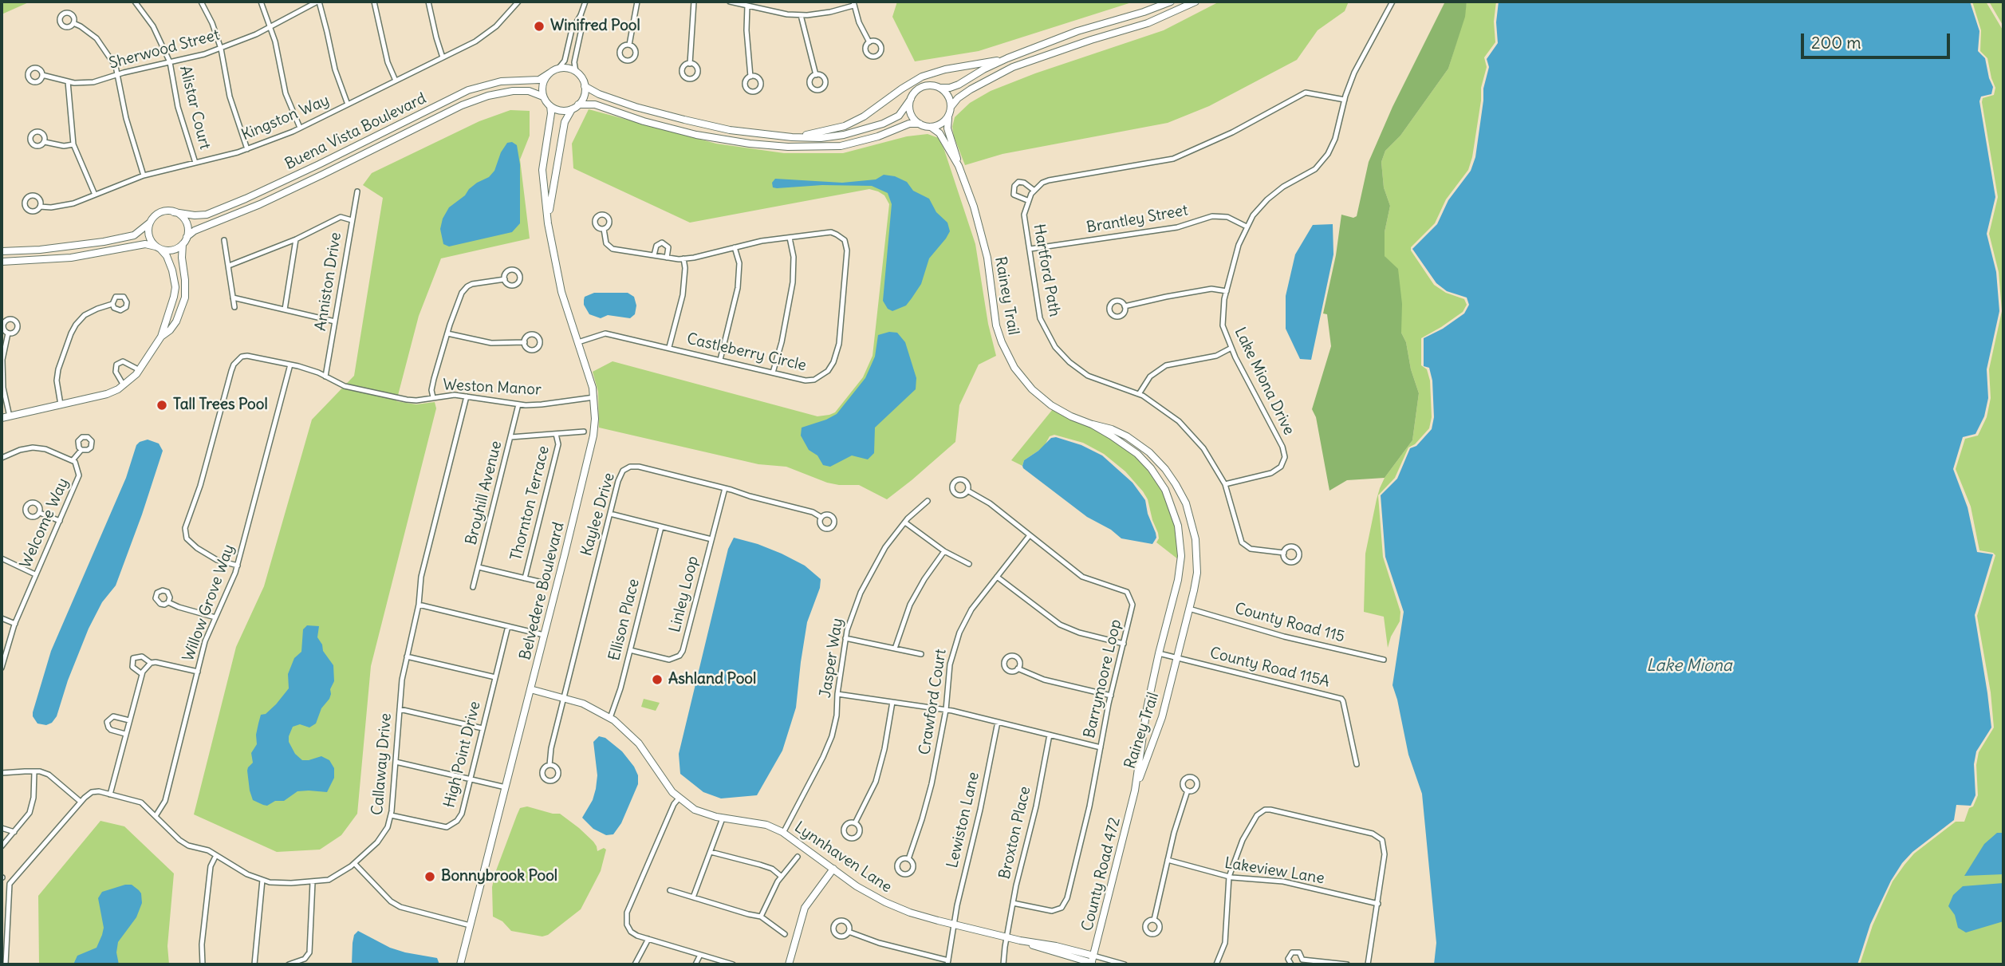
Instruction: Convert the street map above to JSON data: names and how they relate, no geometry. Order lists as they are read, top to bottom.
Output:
{
  "streets": {
    "street": [
      "Sherwood Street",
      "Alistar Court",
      "Kingston Way",
      "Buena Vista Boulevard",
      "Brantley Street",
      "Hartford Path",
      "Anniston Drive",
      "Rainey Trail",
      "Castleberry Circle",
      "Lake Miona Drive",
      "Weston Manor",
      "Broyhill Avenue",
      "Thornton Terrace",
      "Kaylee Drive",
      "Welcome Way",
      "Belvedere Boulevard",
      "Linley Loop",
      "Willow Grove Way",
      "Ellison Place",
      "County Road 115",
      "Jasper Way",
      "County Road 115A",
      "Barrymoore Loop",
      "Crawford Court",
      "High Point Drive",
      "Callaway Drive",
      "Lewiston Lane",
      "Broxton Place",
      "Lynnhaven Lane",
      "Lakeview Lane",
      "County Road 472"
    ]
  },
  "crossings": [
    ["Sherwood Street", "Alistar Court"],
    ["Alistar Court", "Kingston Way"],
    ["Buena Vista Boulevard", "Belvedere Boulevard"],
    ["Brantley Street", "Hartford Path"],
    ["Brantley Street", "Lake Miona Drive"],
    ["Hartford Path", "Lake Miona Drive"],
    ["Anniston Drive", "Weston Manor"],
    ["Rainey Trail", "County Road 115"],
    ["Rainey Trail", "County Road 115A"],
    ["Rainey Trail", "County Road 472"],
    ["Castleberry Circle", "Belvedere Boulevard"],
    ["Weston Manor", "Broyhill Avenue"],
    ["Weston Manor", "Belvedere Boulevard"],
    ["Weston Manor", "Willow Grove Way"],
    ["Weston Manor", "Callaway Drive"],
    ["Kaylee Drive", "Linley Loop"],
    ["Kaylee Drive", "Lynnhaven Lane"],
    ["Belvedere Boulevard", "Lynnhaven Lane"],
    ["Linley Loop", "Ellison Place"],
    ["Willow Grove Way", "Callaway Drive"],
    ["Ellison Place", "Lynnhaven Lane"],
    ["Jasper Way", "Lynnhaven Lane"],
    ["Barrymoore Loop", "Crawford Court"],
    ["Barrymoore Loop", "Broxton Place"],
    ["High Point Drive", "Callaway Drive"],
    ["Lewiston Lane", "Lynnhaven Lane"],
    ["Broxton Place", "Lynnhaven Lane"],
    ["Lynnhaven Lane", "County Road 472"]
  ],
  "water": ["Lake Miona"],
  "places": [
    "Winifred Pool",
    "Tall Trees Pool",
    "Ashland Pool",
    "Bonnybrook Pool"
  ],
  "scale_bar": "200 m"
}
